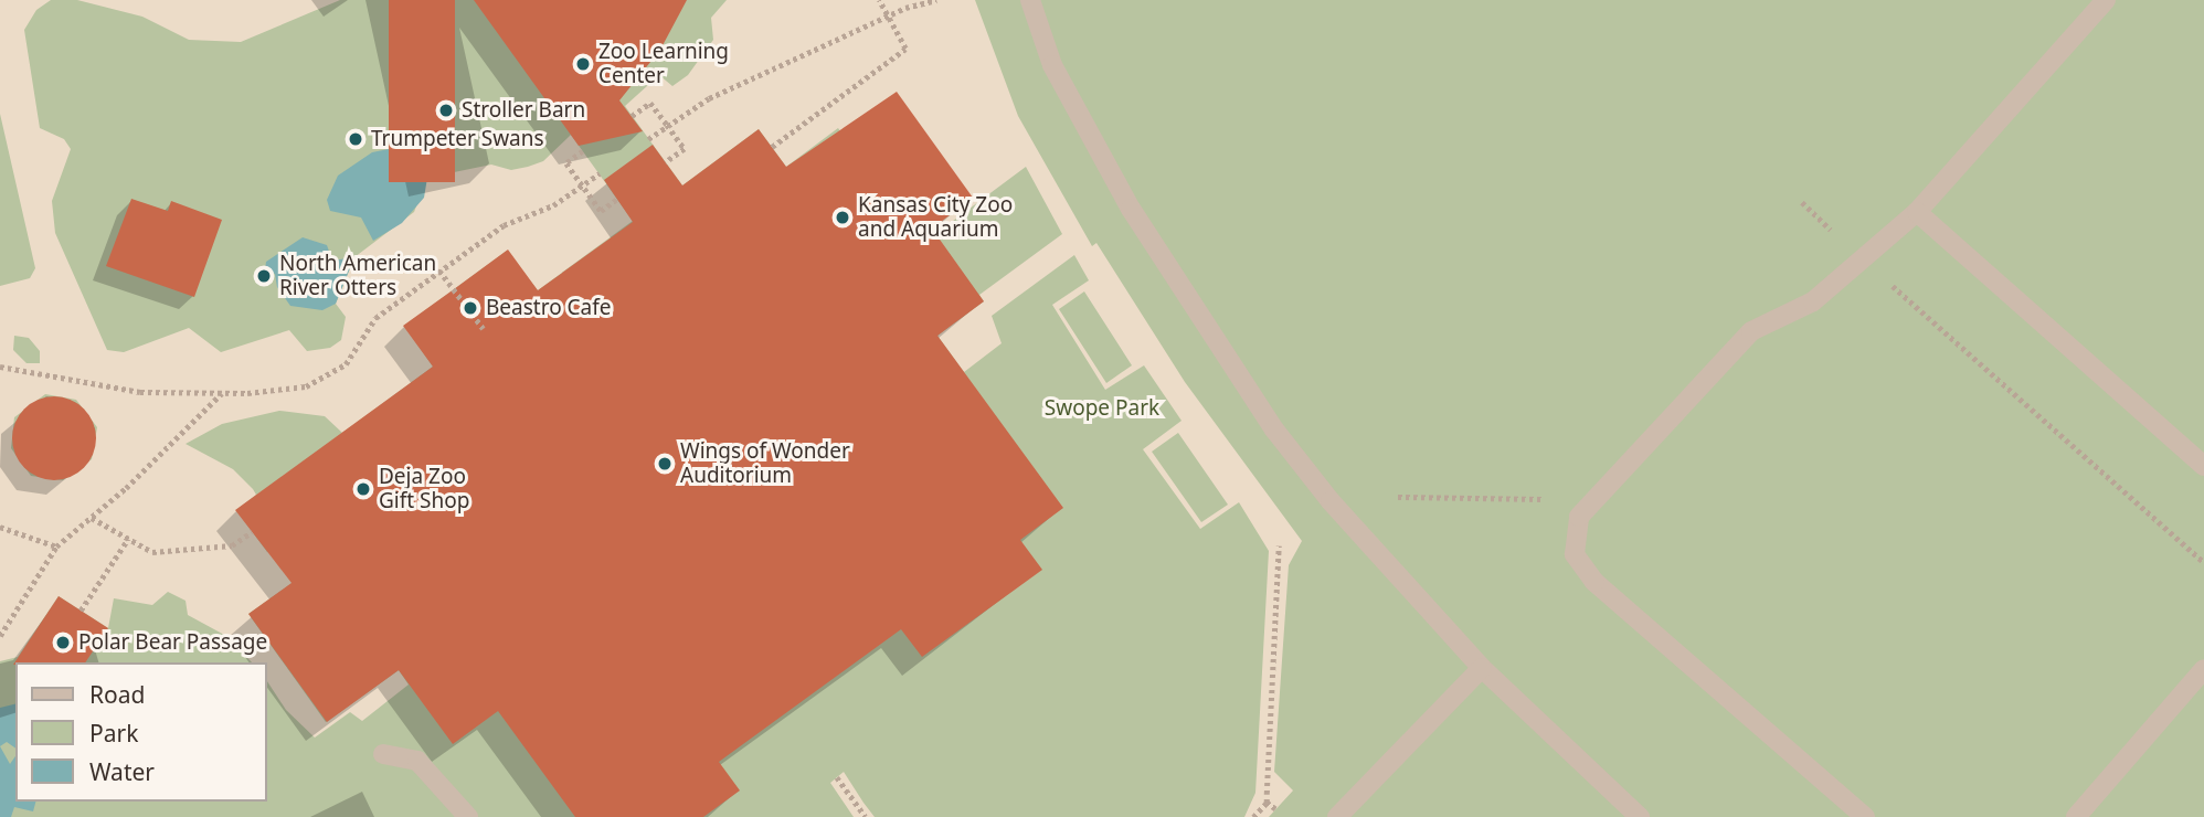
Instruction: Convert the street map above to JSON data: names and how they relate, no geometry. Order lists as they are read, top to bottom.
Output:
{
  "parks": ["Swope Park"],
  "places": [
    "Zoo Learning Center",
    "Stroller Barn",
    "Trumpeter Swans",
    "Kansas City Zoo and Aquarium",
    "North American River Otters",
    "Beastro Cafe",
    "Wings of Wonder Auditorium",
    "Deja Zoo Gift Shop",
    "Polar Bear Passage"
  ],
  "legend": ["Road", "Park", "Water"]
}
